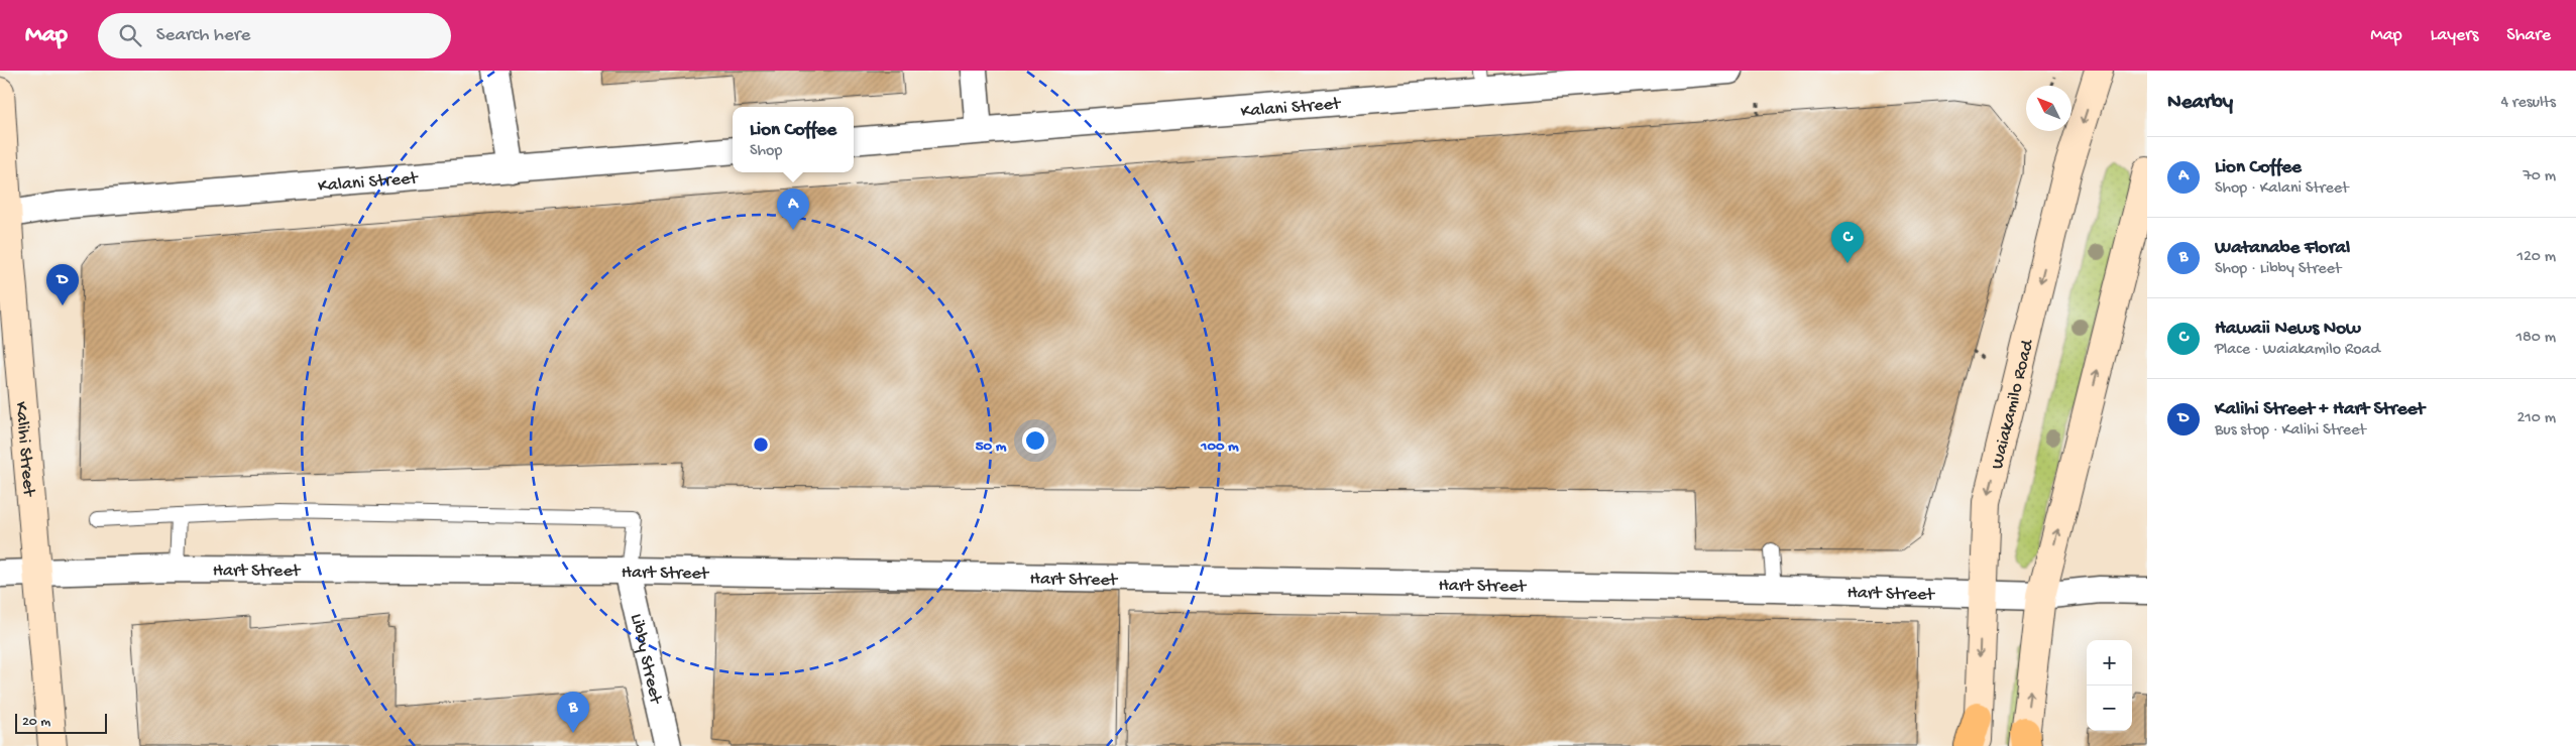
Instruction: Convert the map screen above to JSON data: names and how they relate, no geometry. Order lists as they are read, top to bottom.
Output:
{
  "streets": {
    "main road": ["Waiakamilo Road", "Kalihi Street"],
    "street": ["Kalani Street", "Hart Street", "Libby Street"]
  },
  "crossings": [
    ["Kalani Street", "Kalihi Street"],
    ["Waiakamilo Road", "Hart Street"],
    ["Kalihi Street", "Hart Street"],
    ["Hart Street", "Libby Street"]
  ],
  "scale_bar": "20 m",
  "north": "top left",
  "page": {
    "header": "Map",
    "search": "Search here",
    "nav": ["Map", "Layers", "Share"],
    "heading": ["Nearby", "4 results"],
    "popup": ["Lion Coffee", "Shop"],
    "list": [
      {
        "mark": "A",
        "name": "Lion Coffee",
        "note": "Shop · Kalani Street",
        "value": "70 m"
      },
      {
        "mark": "B",
        "name": "Watanabe Floral",
        "note": "Shop · Libby Street",
        "value": "120 m"
      },
      {
        "mark": "C",
        "name": "Hawaii News Now",
        "note": "Place · Waiakamilo Road",
        "value": "180 m"
      },
      {
        "mark": "D",
        "name": "Kalihi Street + Hart Street",
        "note": "Bus stop · Kalihi Street",
        "value": "210 m"
      }
    ],
    "pins": [
      "A",
      "C",
      "D",
      "B"
    ],
    "map_buttons": ["+", "−"],
    "scale": "20 m"
  },
  "rings": ["50 m", "100 m"]
}
